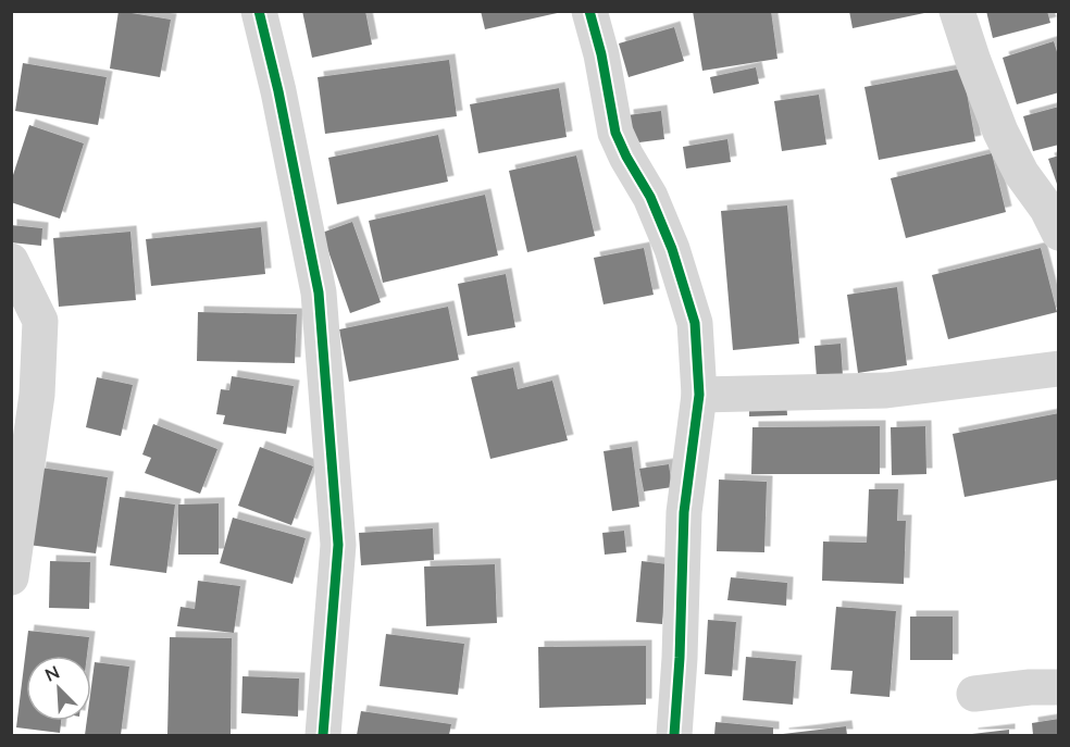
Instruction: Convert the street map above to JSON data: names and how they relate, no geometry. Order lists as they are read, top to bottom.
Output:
{
  "north": "top left"
}
